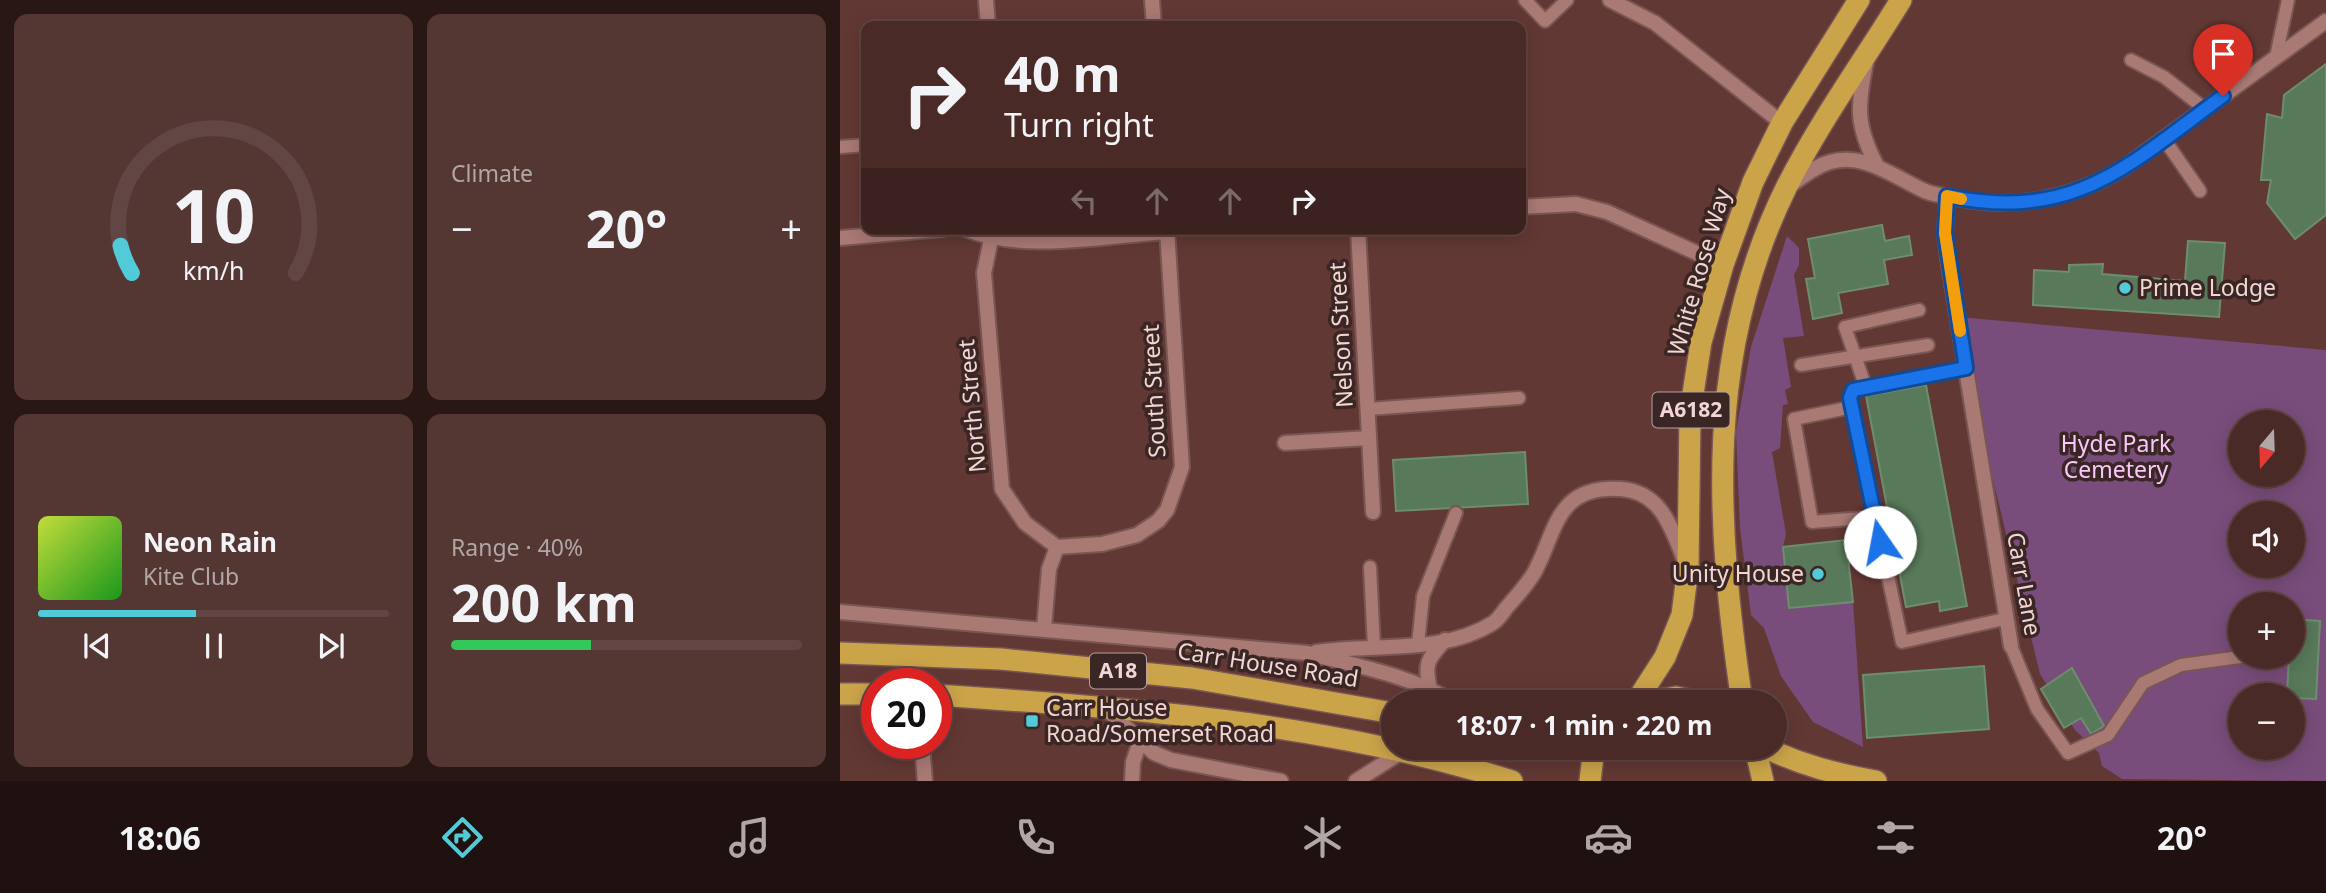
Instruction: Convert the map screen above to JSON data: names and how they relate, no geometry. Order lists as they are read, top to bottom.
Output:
{
  "streets": {
    "highway": [
      "White Rose Way",
      "A6182",
      "Carr House Road",
      "A18"
    ],
    "street": [
      "Nelson Street",
      "South Street",
      "North Street",
      "Carr Lane"
    ]
  },
  "crossings": [
    ["South Street", "North Street"]
  ],
  "parks": ["Hyde Park Cemetery"],
  "places": {
    "other": ["Prime Lodge", "Unity House"],
    "transit": ["Carr House Road/Somerset Road"]
  },
  "north": "bottom",
  "page": {
    "tile": [
      "Climate",
      ["Range · 40%", "200 km"]
    ],
    "turn": ["40 m", "Turn right"],
    "heat": ["−", "20°", "+"],
    "map_buttons": ["+", "−"],
    "song": ["Neon Rain", "Kite Club"],
    "limit": "20",
    "trip": "18:07 · 1 min · 220 m",
    "tabs": ["18:06", "20°"],
    "gauge": ["10", "km/h"]
  }
}
